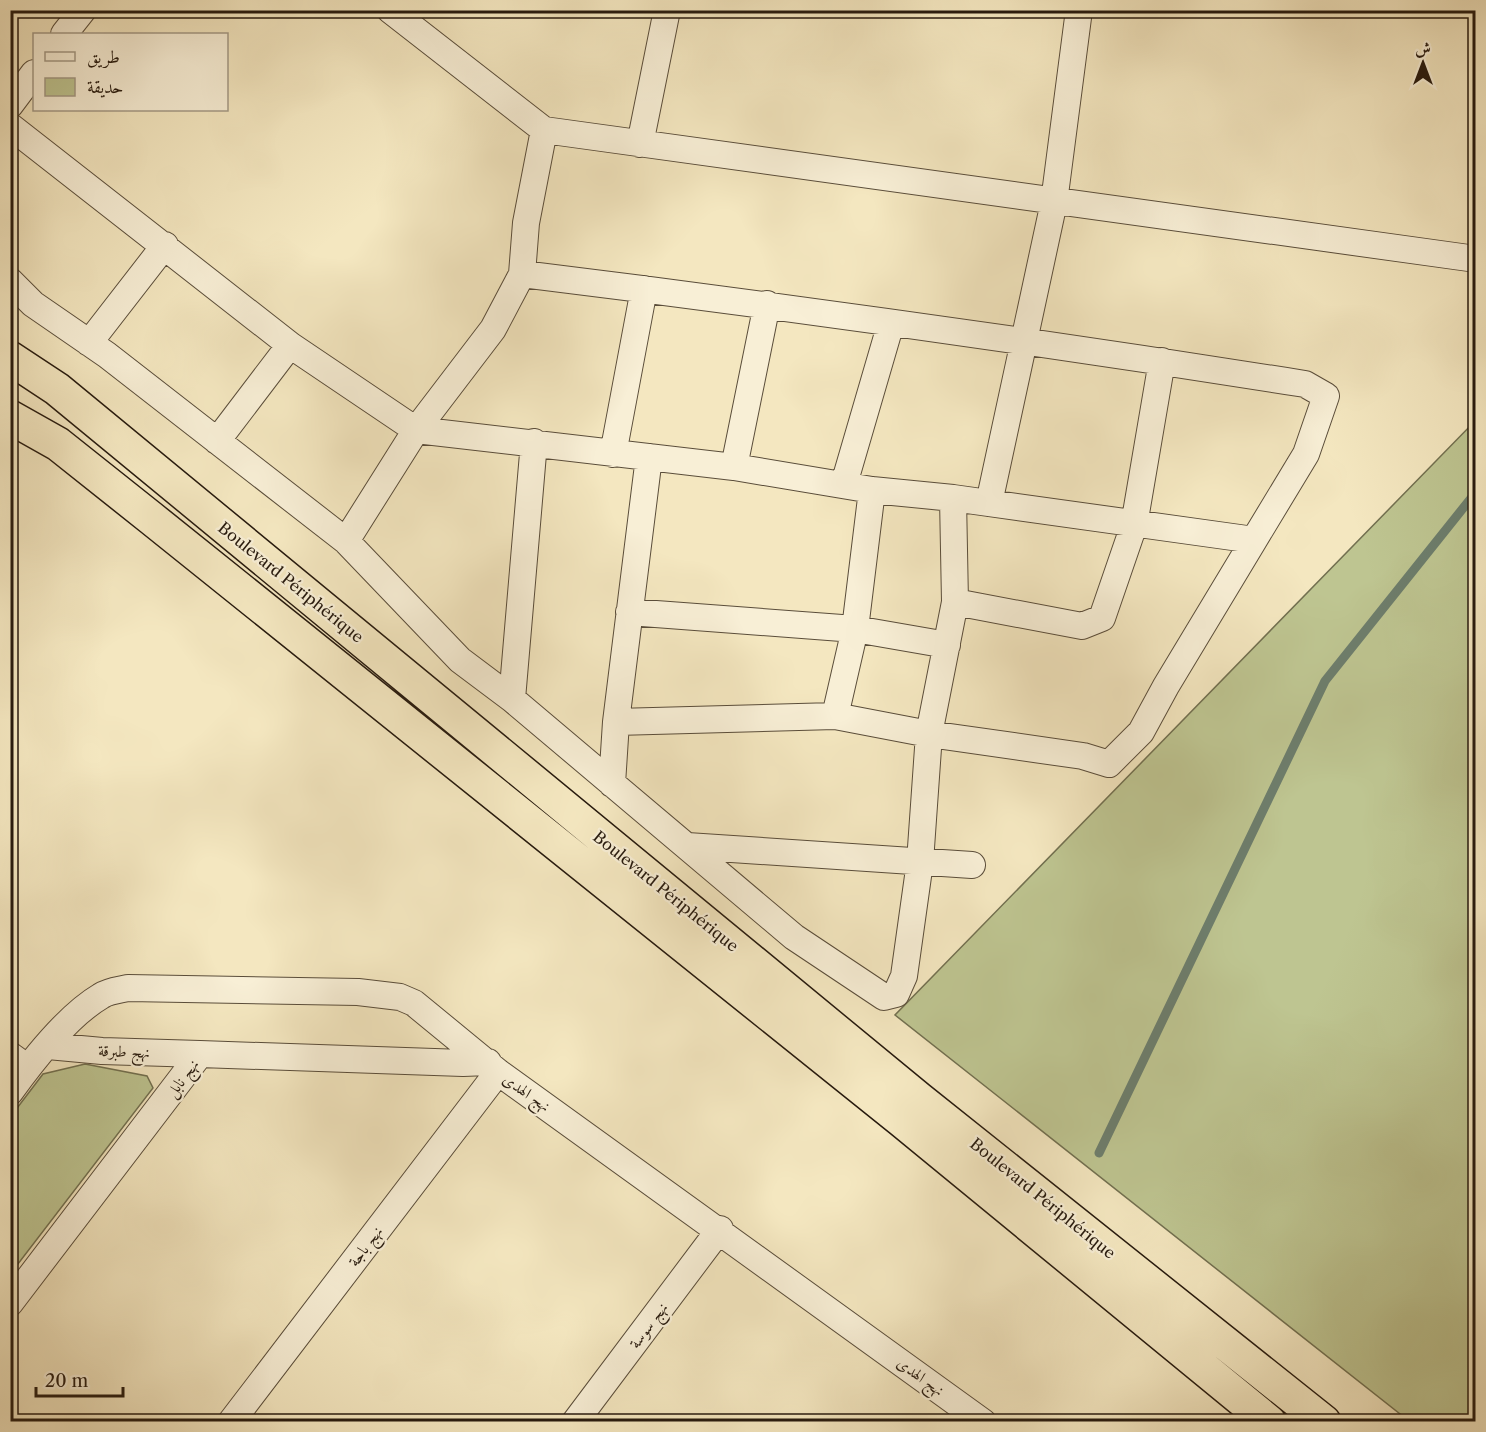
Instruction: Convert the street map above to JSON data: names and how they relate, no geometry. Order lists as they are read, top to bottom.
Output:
{
  "streets": {
    "highway": ["Boulevard Périphérique"],
    "street": [
      "نهج طبرقة",
      "نهج نابل",
      "نهج الهدى",
      "نهج باجة",
      "نهج سوسة"
    ]
  },
  "crossings": [
    ["نهج طبرقة", "نهج نابل"],
    ["نهج طبرقة", "نهج الهدى"],
    ["نهج نابل", "نهج الهدى"],
    ["نهج نابل", "نهج باجة"],
    ["نهج الهدى", "نهج باجة"],
    ["نهج الهدى", "نهج سوسة"]
  ],
  "legend": ["طريق", "حديقة"],
  "scale_bar": "20 m",
  "north": "top"
}
